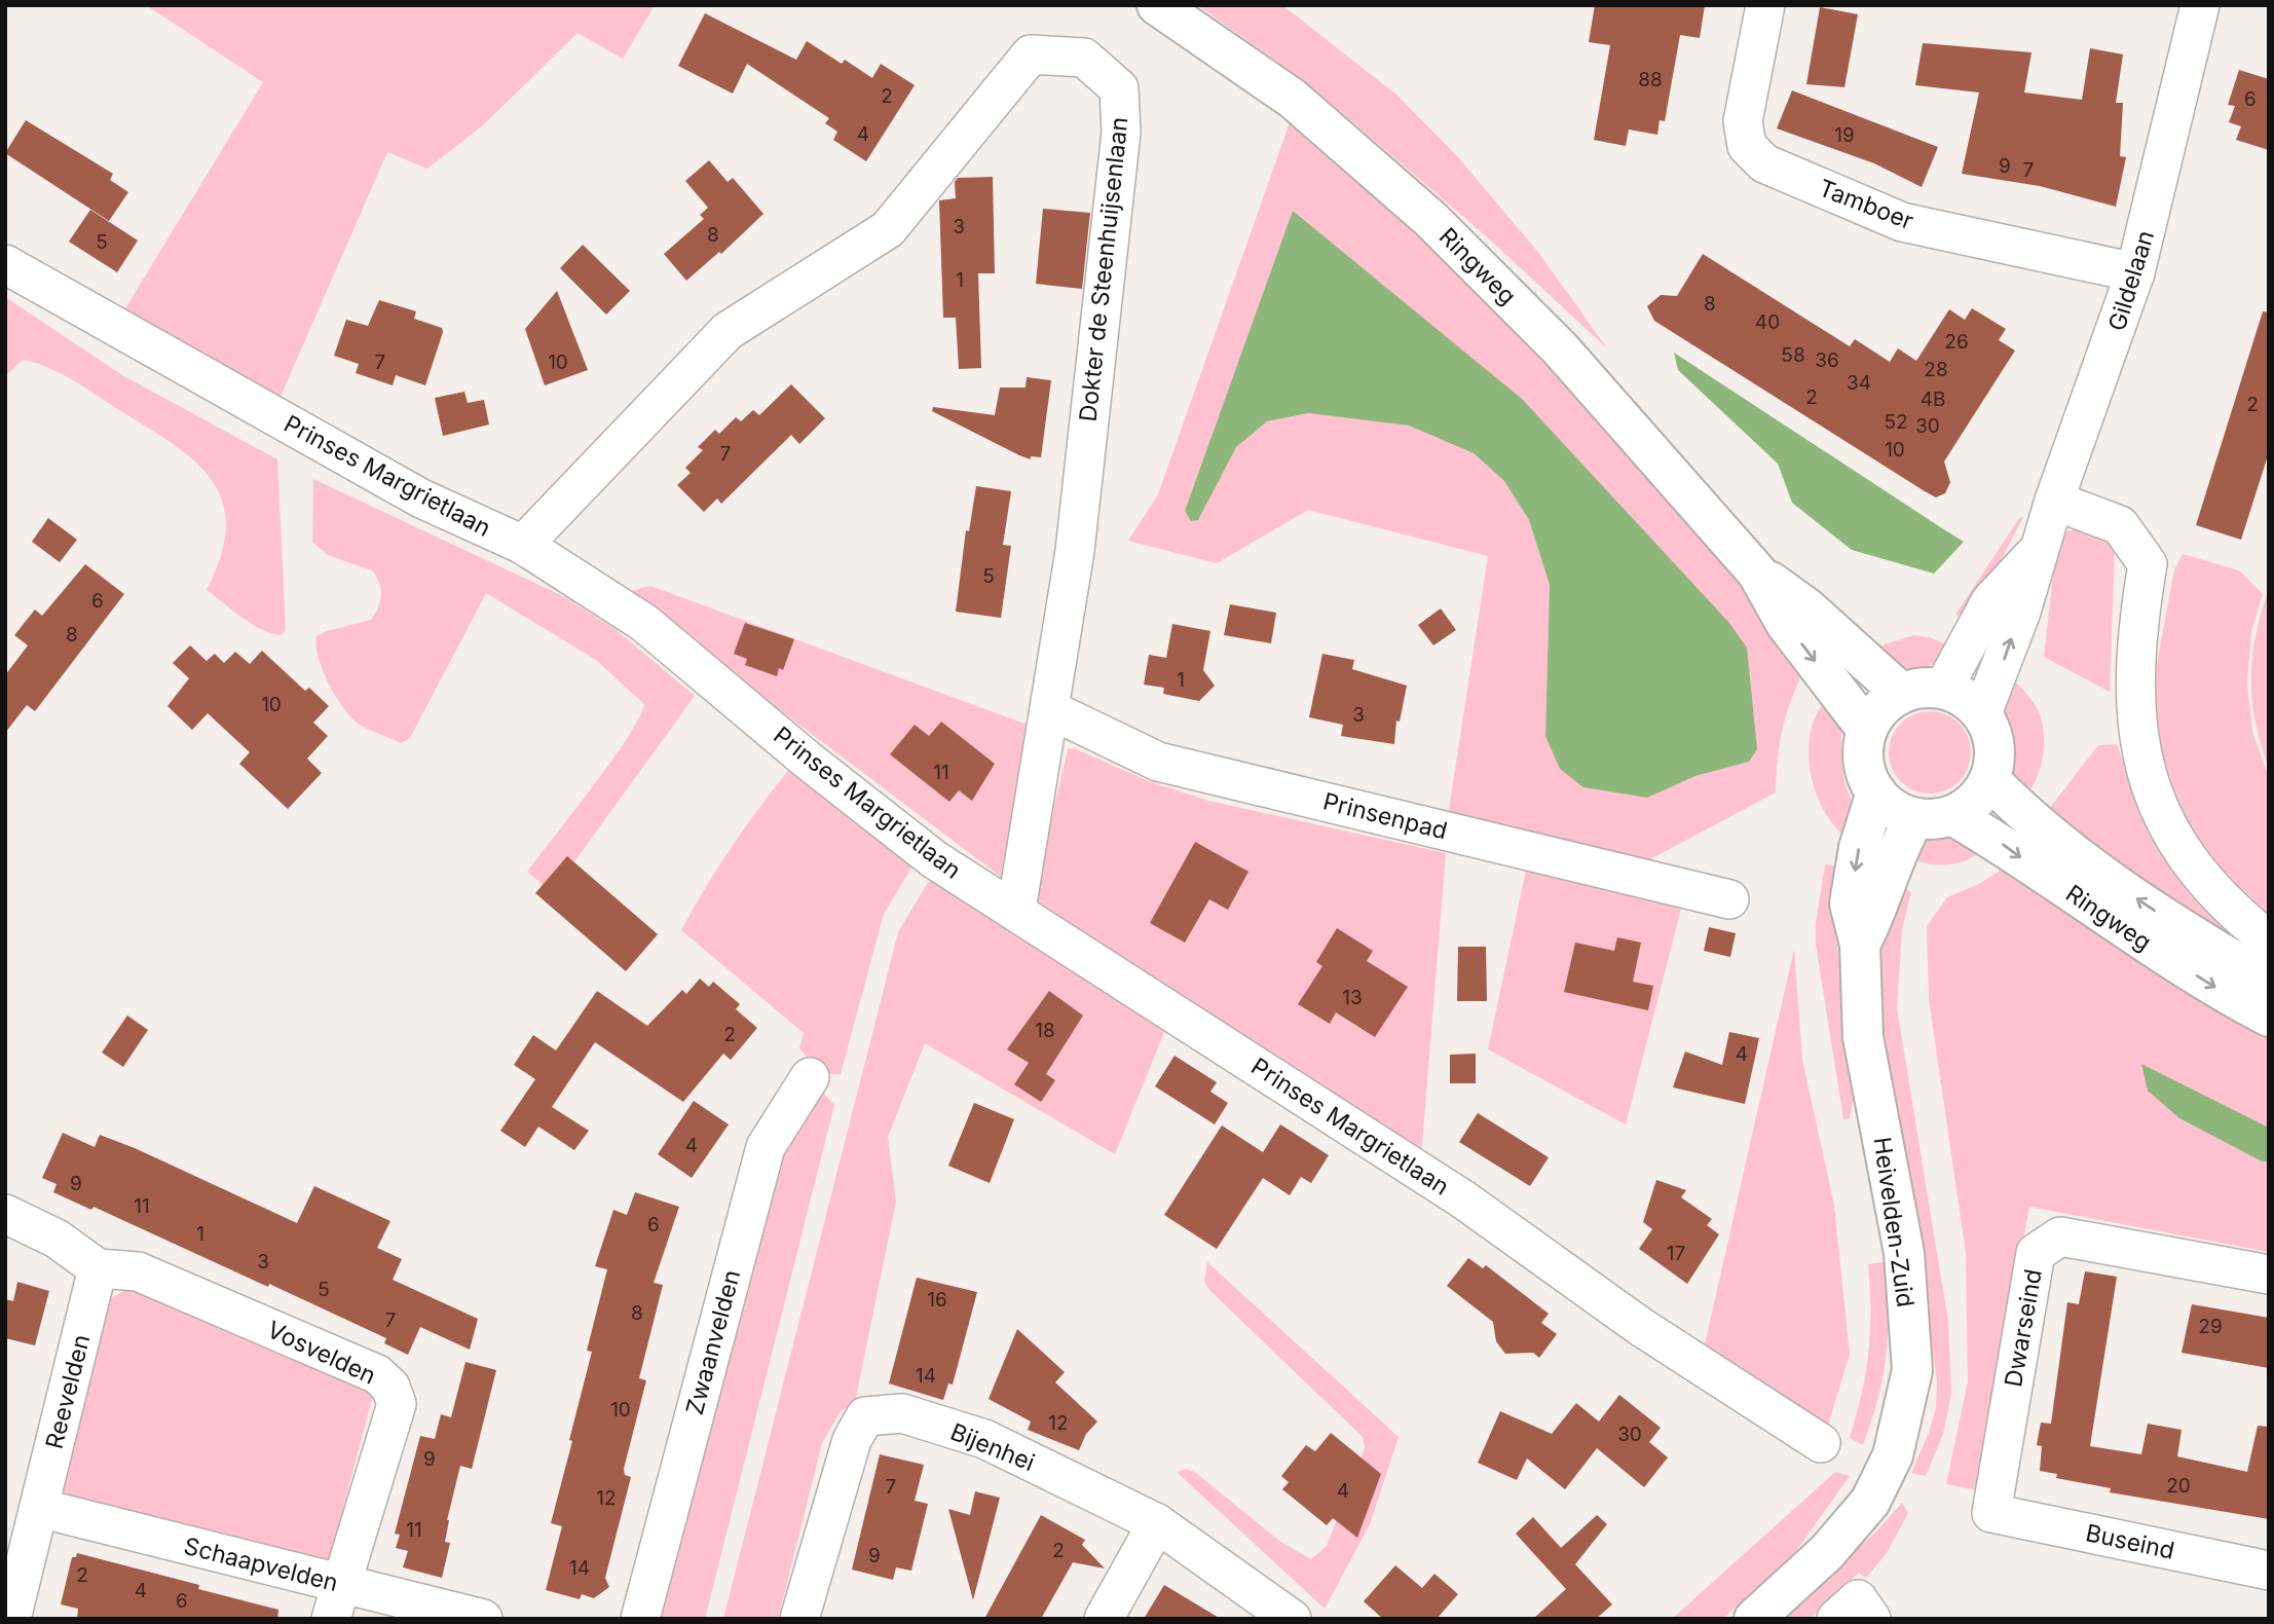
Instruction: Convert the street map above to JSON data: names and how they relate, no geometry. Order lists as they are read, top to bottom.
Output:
{
  "streets": {
    "main road": ["Ringweg", "Heivelden-Zuid"],
    "street": [
      "Tamboer",
      "Dokter de Steenhuijsenlaan",
      "Gildelaan",
      "Prinses Margrietlaan",
      "Prinsenpad",
      "Dwarseind",
      "Zwaanvelden",
      "Vosvelden",
      "Reevelden",
      "Bijenhei",
      "Buseind",
      "Schaapvelden"
    ]
  },
  "crossings": [
    ["Tamboer", "Gildelaan"],
    ["Ringweg", "Gildelaan"],
    ["Ringweg", "Heivelden-Zuid"],
    ["Dokter de Steenhuijsenlaan", "Prinses Margrietlaan"],
    ["Dokter de Steenhuijsenlaan", "Prinsenpad"],
    ["Gildelaan", "Heivelden-Zuid"],
    ["Dwarseind", "Buseind"],
    ["Vosvelden", "Reevelden"],
    ["Vosvelden", "Schaapvelden"],
    ["Reevelden", "Schaapvelden"]
  ],
  "house_numbers": [
    "88",
    "2",
    "6",
    "4",
    "19",
    "9",
    "7",
    "3",
    "8",
    "5",
    "1",
    "8",
    "40",
    "26",
    "58",
    "36",
    "7",
    "10",
    "28",
    "34",
    "2",
    "4B",
    "2",
    "52",
    "30",
    "10",
    "7",
    "5",
    "6",
    "8",
    "1",
    "10",
    "3",
    "11",
    "13",
    "18",
    "2",
    "4",
    "4",
    "9",
    "11",
    "6",
    "1",
    "17",
    "3",
    "5",
    "16",
    "8",
    "7",
    "29",
    "14",
    "10",
    "12",
    "30",
    "9",
    "20",
    "7",
    "4",
    "12",
    "11",
    "2",
    "9",
    "14",
    "2",
    "4",
    "6"
  ]
}
